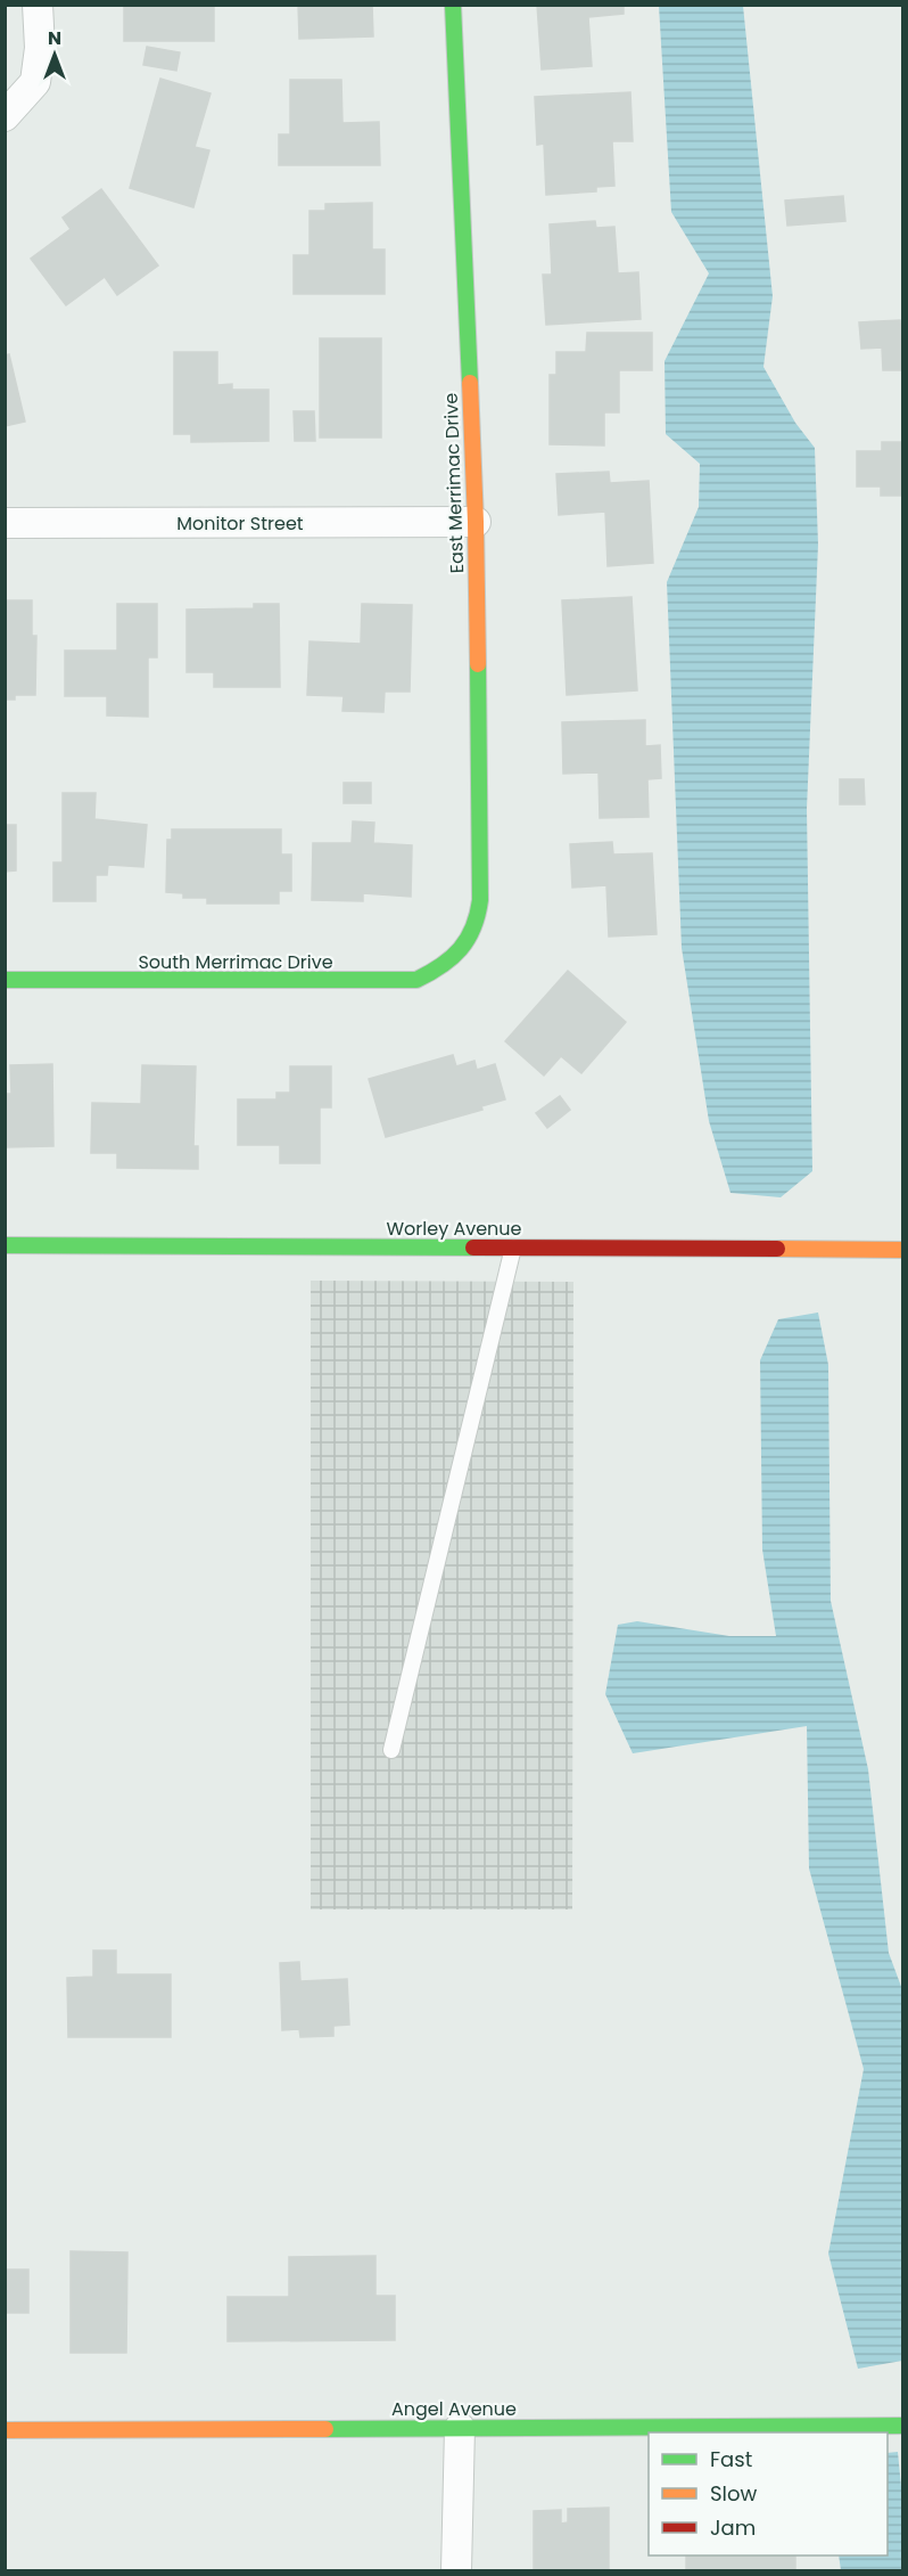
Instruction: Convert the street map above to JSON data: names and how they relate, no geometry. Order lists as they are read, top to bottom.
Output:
{
  "streets": {
    "street": [
      "East Merrimac Drive",
      "Monitor Street",
      "South Merrimac Drive",
      "Worley Avenue",
      "Angel Avenue"
    ]
  },
  "crossings": [
    ["East Merrimac Drive", "Monitor Street"],
    ["East Merrimac Drive", "South Merrimac Drive"]
  ],
  "legend": ["Fast", "Slow", "Jam"],
  "north": "top"
}
